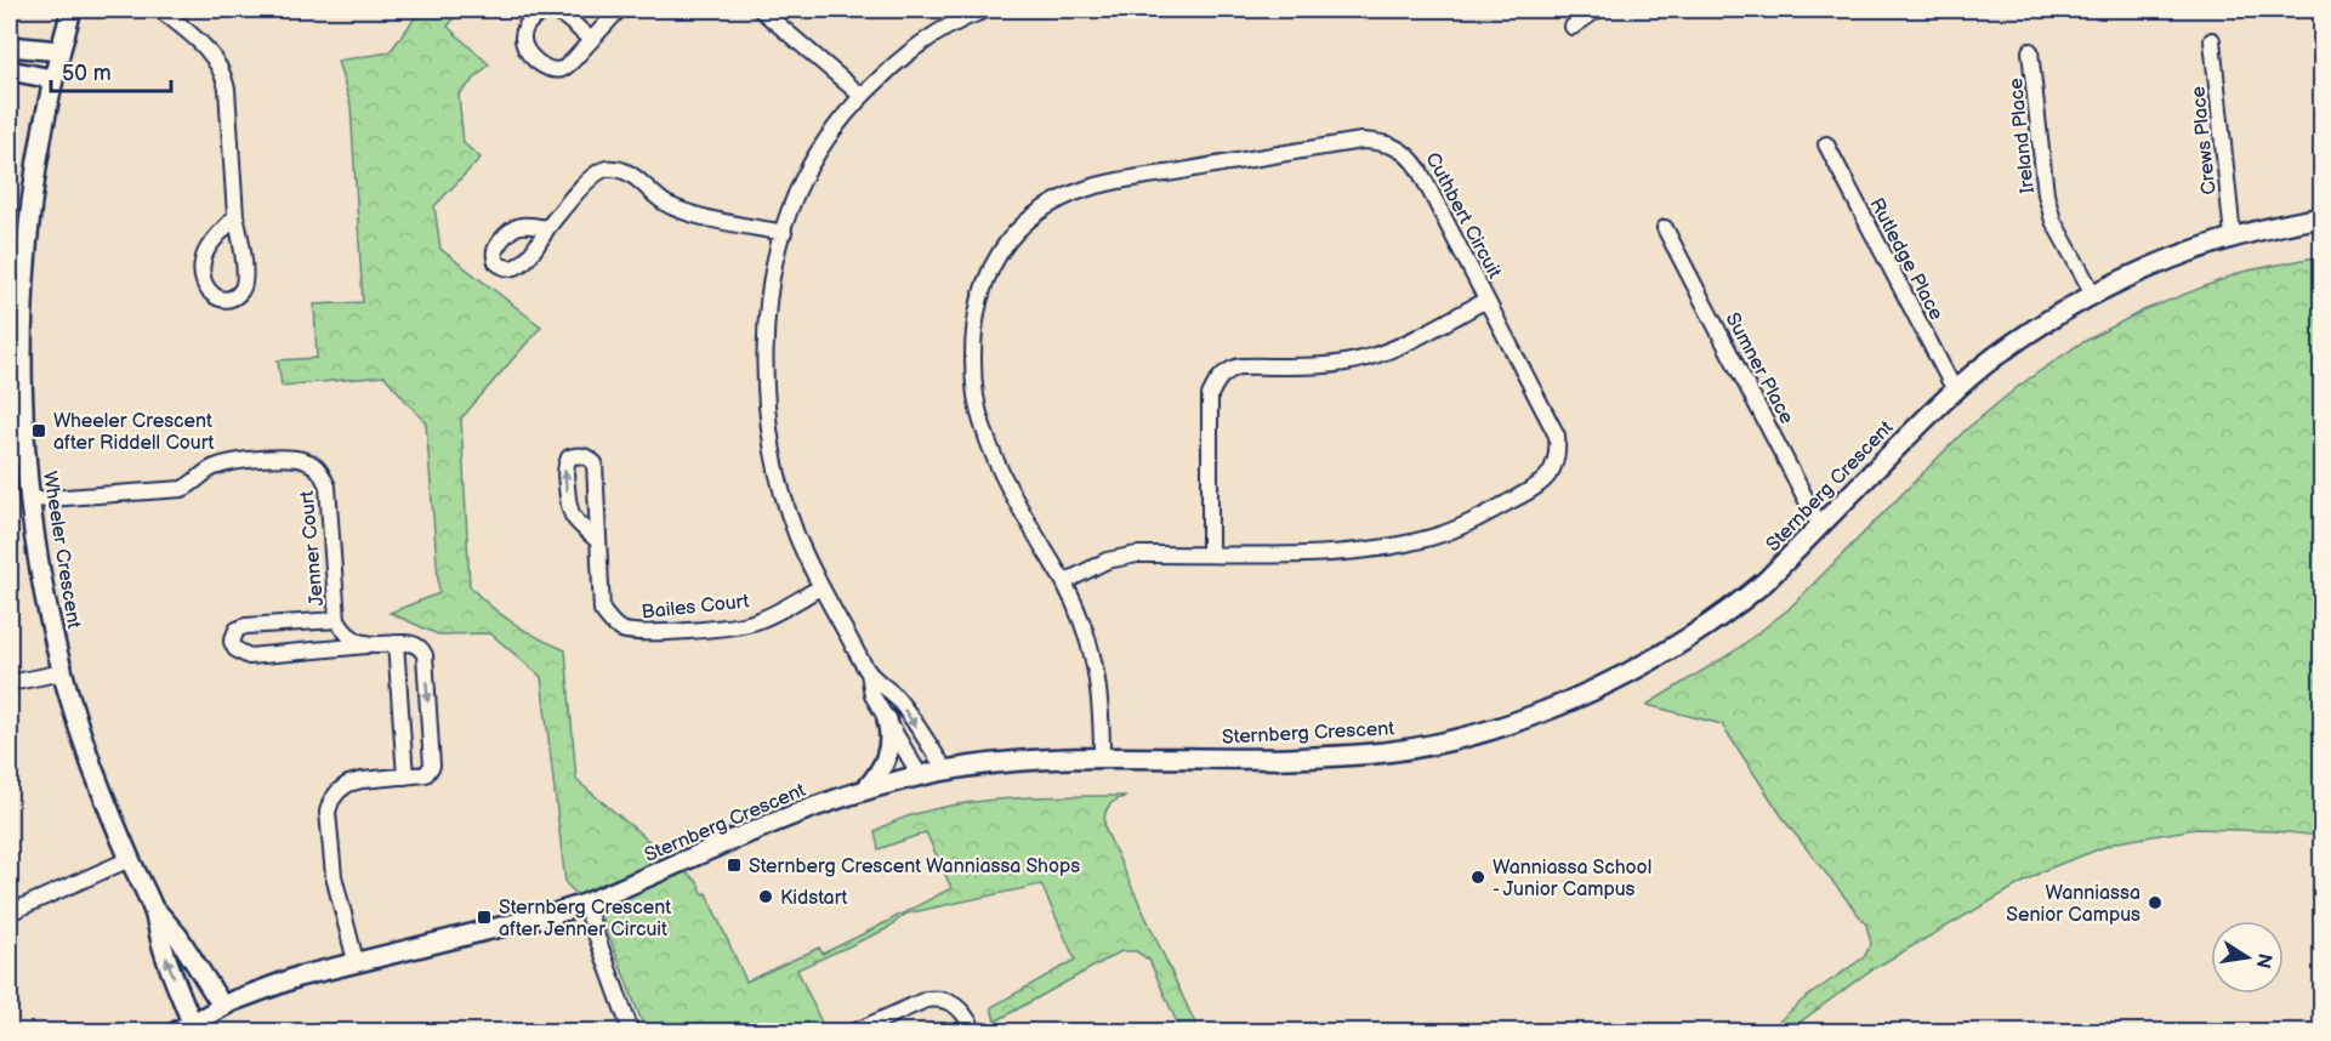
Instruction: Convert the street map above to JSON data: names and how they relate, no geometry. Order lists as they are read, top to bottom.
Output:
{
  "streets": {
    "street": [
      "Ireland Place",
      "Crews Place",
      "Cuthbert Circuit",
      "Rutledge Place",
      "Sumner Place",
      "Sternberg Crescent",
      "Jenner Court",
      "Wheeler Crescent",
      "Bailes Court"
    ]
  },
  "crossings": [
    ["Ireland Place", "Sternberg Crescent"],
    ["Crews Place", "Sternberg Crescent"],
    ["Cuthbert Circuit", "Sternberg Crescent"],
    ["Rutledge Place", "Sternberg Crescent"],
    ["Sumner Place", "Sternberg Crescent"],
    ["Sternberg Crescent", "Wheeler Crescent"],
    ["Jenner Court", "Wheeler Crescent"]
  ],
  "places": {
    "transit": ["Wheeler Crescent after Riddell Court", "Sternberg Crescent Wanniassa Shops", "Sternberg Crescent after Jenner Circuit"],
    "other": ["Wanniassa School - Junior Campus", "Kidstart", "Wanniassa Senior Campus"]
  },
  "scale_bar": "50 m",
  "north": "right"
}
